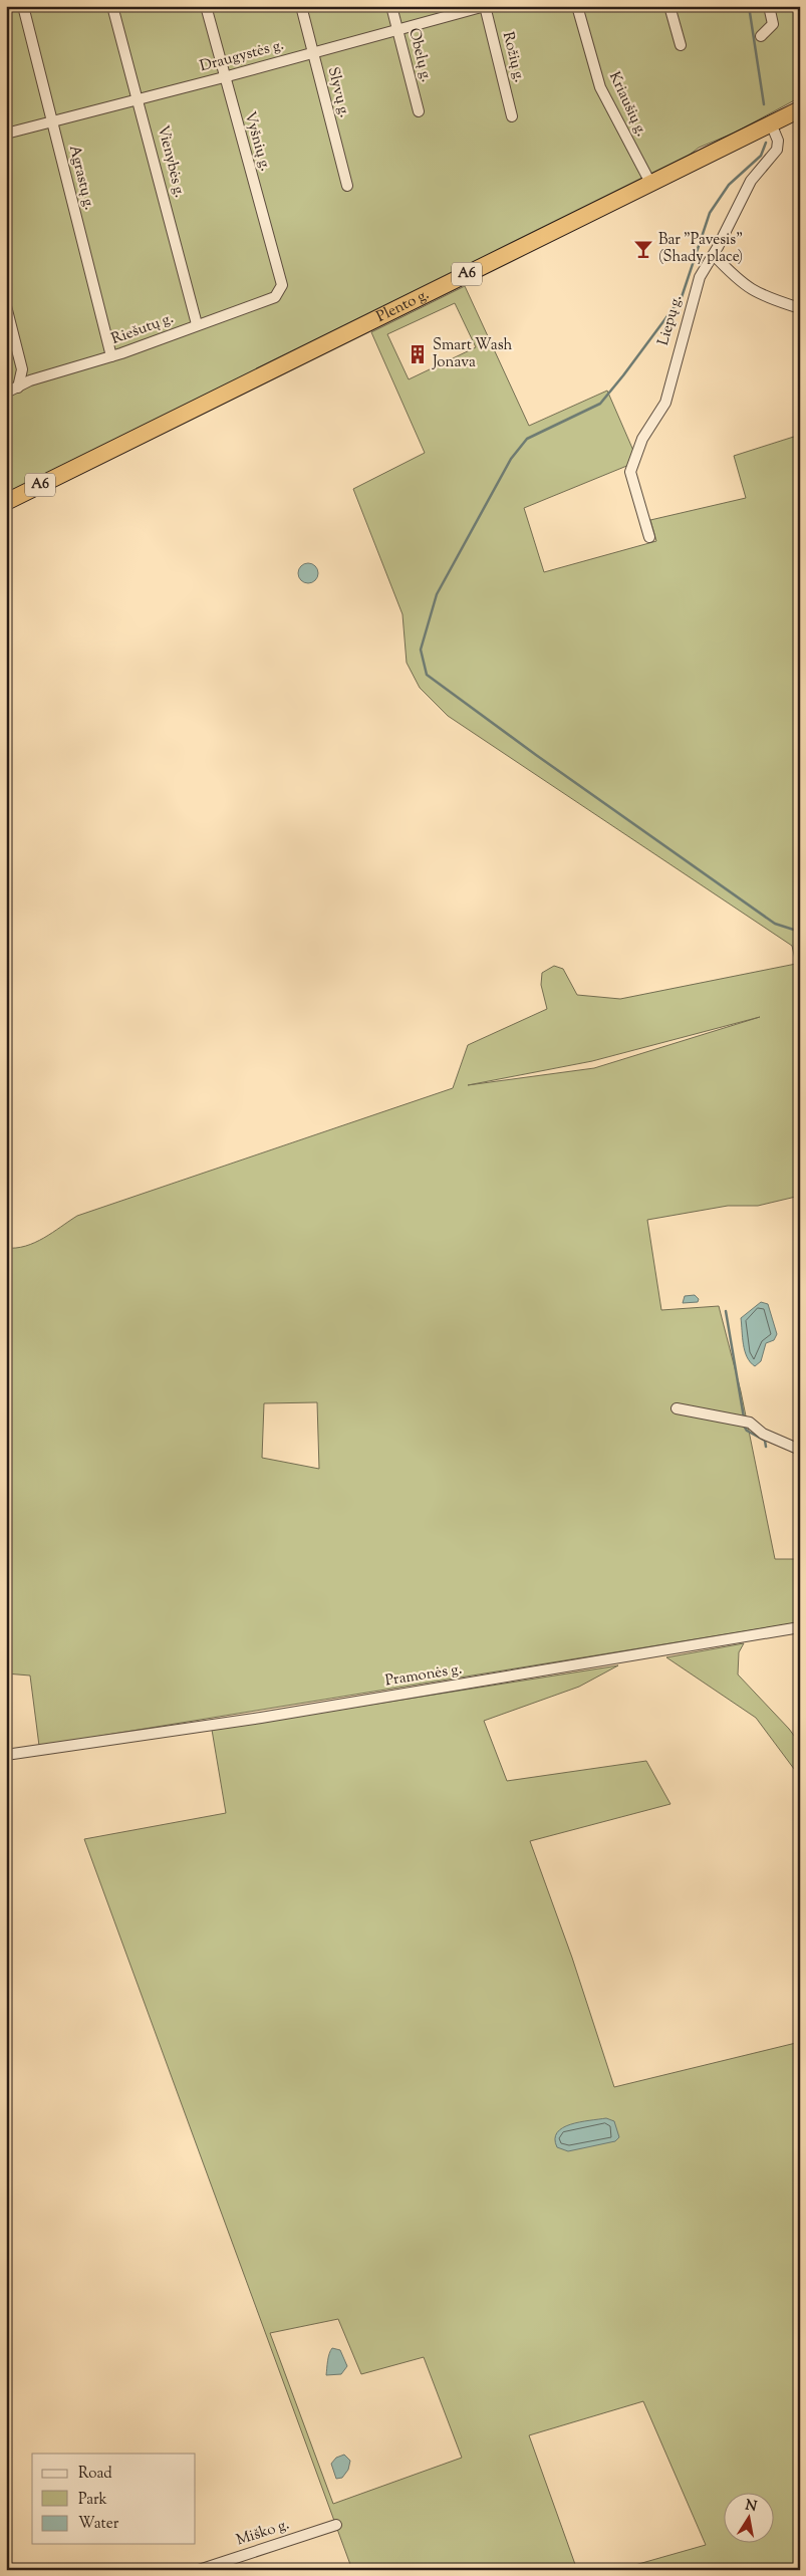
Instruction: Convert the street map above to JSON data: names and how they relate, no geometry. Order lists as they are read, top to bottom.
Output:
{
  "streets": {
    "highway": ["A6", "Plento g."],
    "street": [
      "Obelų g.",
      "Draugystės g.",
      "Rožių g.",
      "Slyvų g.",
      "Kriaušių g.",
      "Vyšnių g.",
      "Vienybės g.",
      "Agrastų g.",
      "Liepų g.",
      "Riešutų g.",
      "Pramonės g.",
      "Miško g."
    ]
  },
  "crossings": [
    ["Obelų g.", "Draugystės g."],
    ["Draugystės g.", "Rožių g."],
    ["Draugystės g.", "Slyvų g."],
    ["Draugystės g.", "Vyšnių g."],
    ["Draugystės g.", "Vienybės g."],
    ["Draugystės g.", "Agrastų g."],
    ["Kriaušių g.", "Plento g."],
    ["Vyšnių g.", "Riešutų g."],
    ["Vienybės g.", "Riešutų g."],
    ["Agrastų g.", "Riešutų g."],
    ["Plento g.", "Liepų g."]
  ],
  "places": {
    "bar": ["Bar \"Pavesis\" (Shady place)"],
    "building": ["Smart Wash Jonava"]
  },
  "legend": ["Road", "Park", "Water"],
  "north": "top"
}
